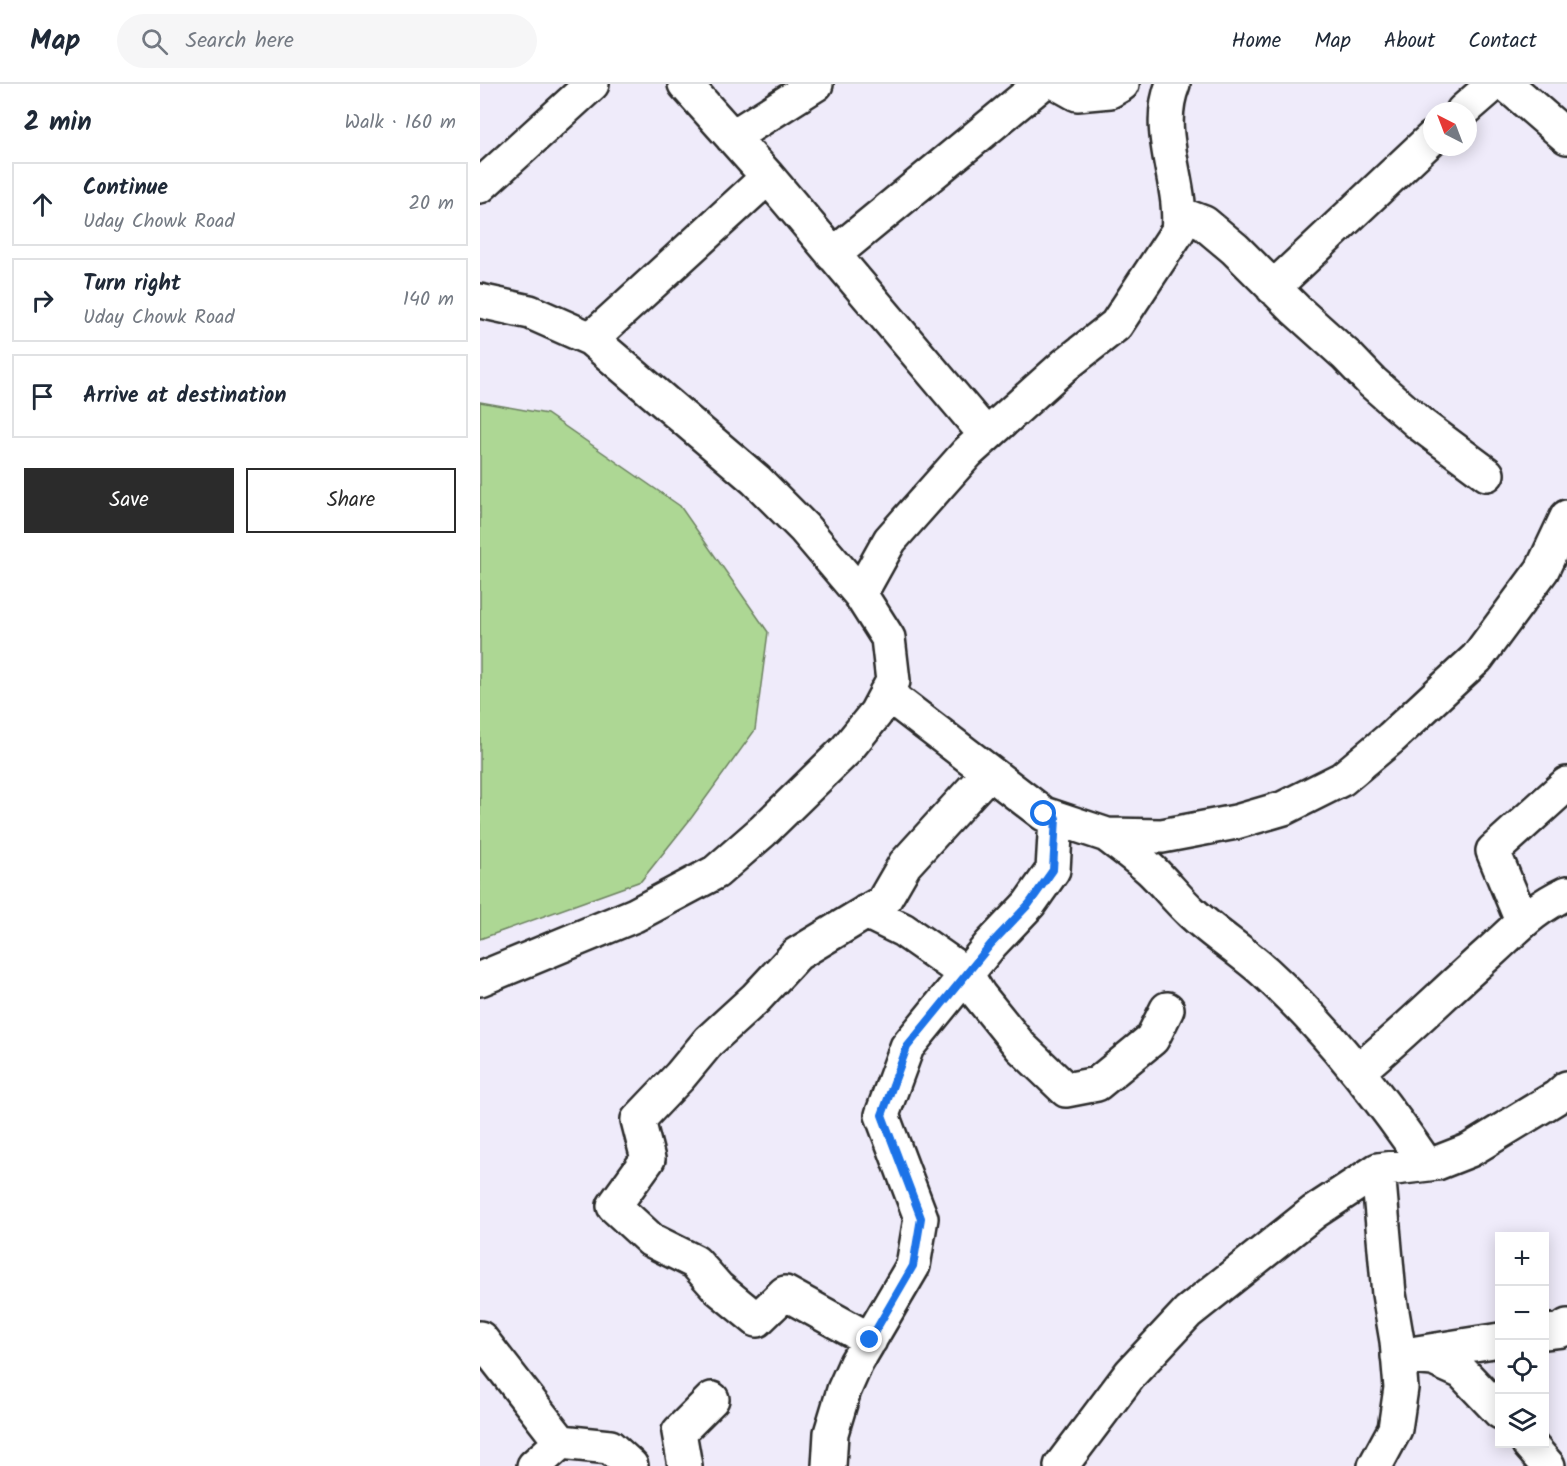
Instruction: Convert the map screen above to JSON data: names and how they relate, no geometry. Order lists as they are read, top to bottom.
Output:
{
  "north": "top left",
  "page": {
    "header": "Map",
    "search": "Search here",
    "nav": [
      "Home",
      "Map",
      "About",
      "Contact"
    ],
    "heading": ["2 min", "Walk · 160 m"],
    "list": [
      ["Continue", "Uday Chowk Road", "20 m"],
      ["Turn right", "Uday Chowk Road", "140 m"],
      "Arrive at destination"
    ],
    "buttons": ["Save", "Share"],
    "map_buttons": ["+", "−"]
  }
}
